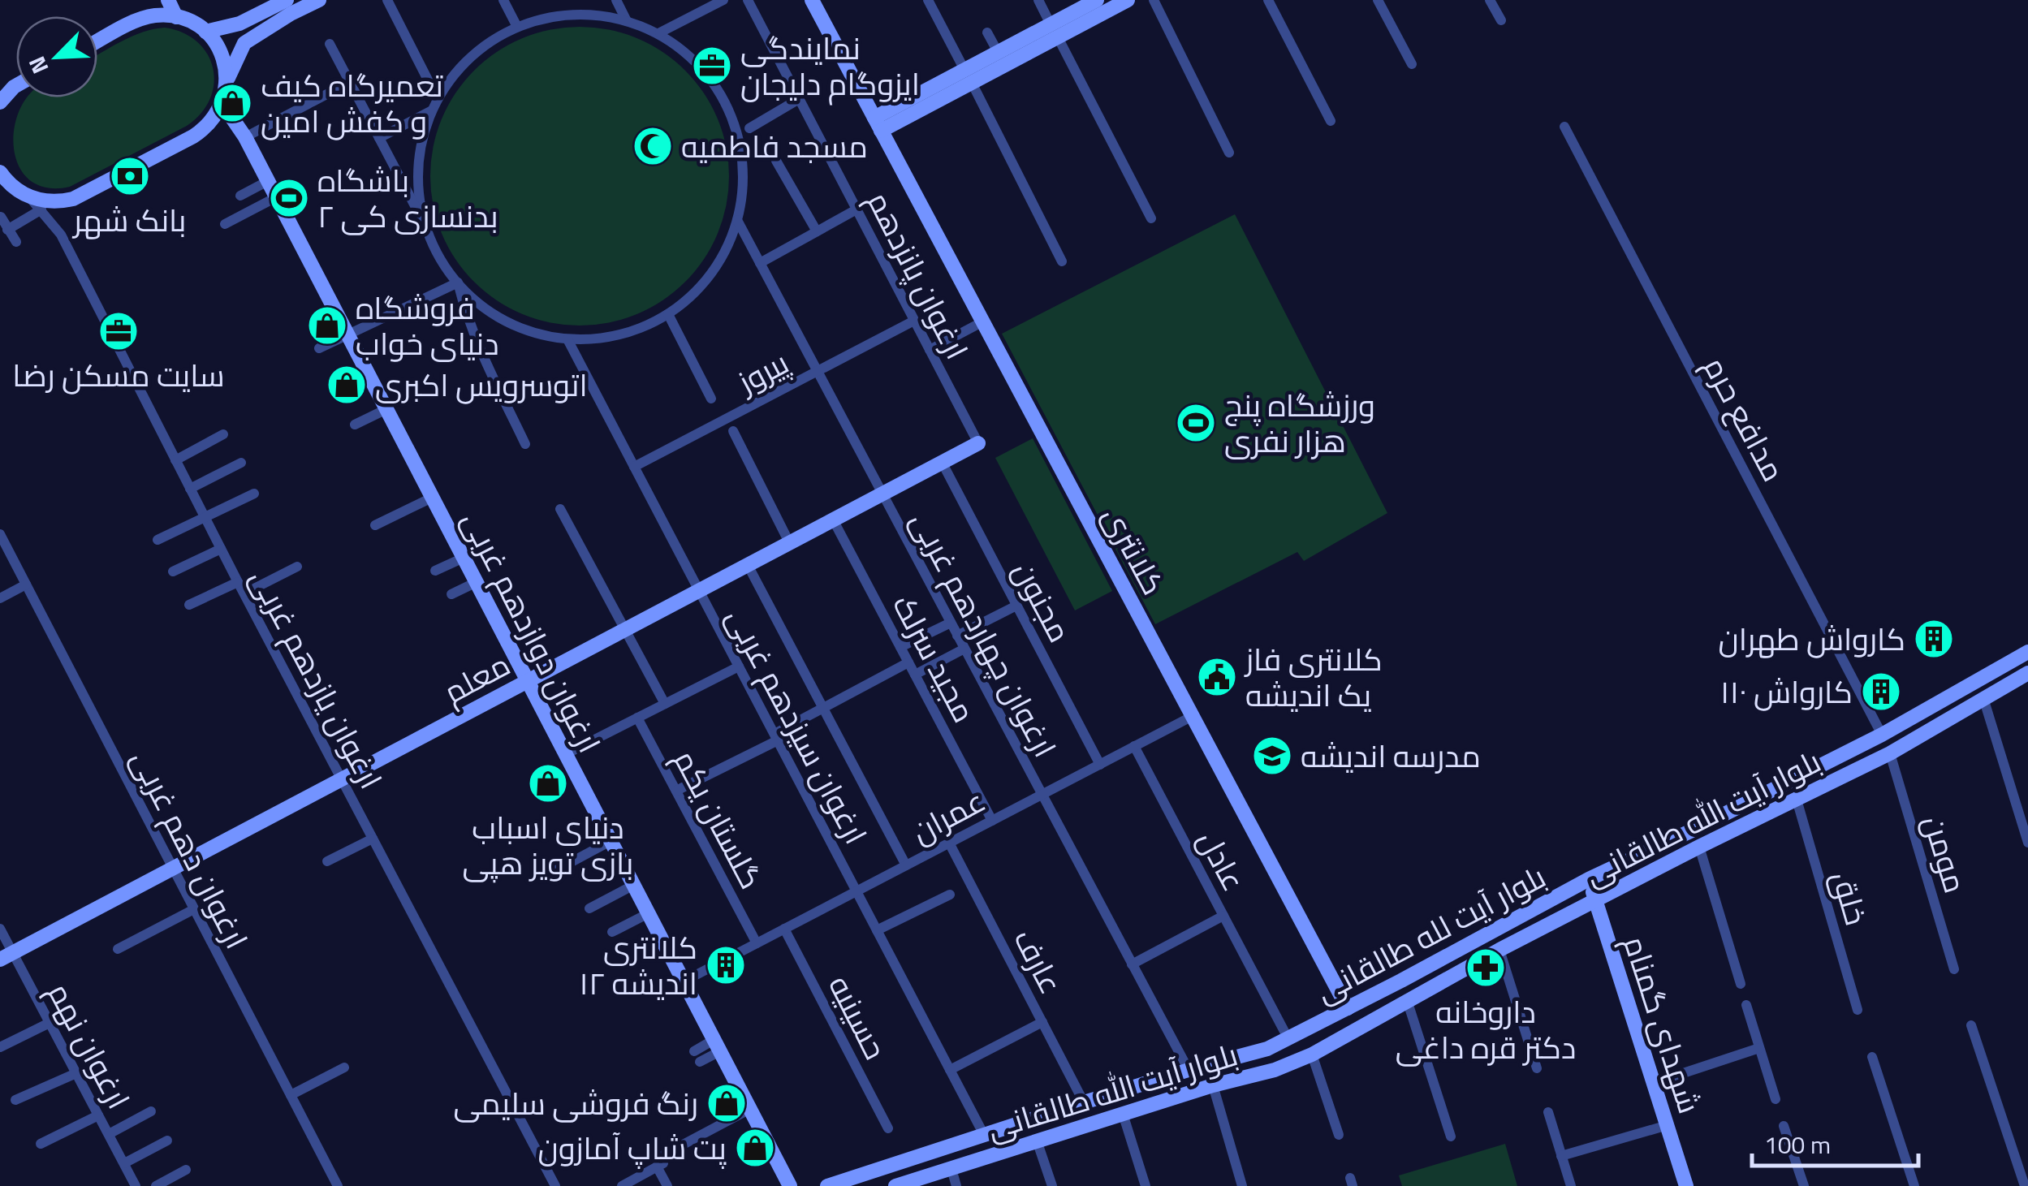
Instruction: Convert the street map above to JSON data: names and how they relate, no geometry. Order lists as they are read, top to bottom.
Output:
{
  "streets": {
    "street": [
      "ارغوان پانزدهم",
      "پیروز",
      "مدافع حرم",
      "کلانتری",
      "مجنون",
      "ارغوان دوازدهم غربی",
      "ارغوان چهاردهم غربی",
      "مجید سرلک",
      "معلم",
      "ارغوان یازدهم غربی",
      "ارغوان سیزدهم غربی",
      "عمران",
      "بلوار آیت الله طالقانی",
      "گلستان یکم",
      "ارغوان دهم غربی",
      "مومن",
      "عادل",
      "خلق",
      "بلوار آیت لله طالقانی",
      "عارف",
      "حسینیه",
      "شهدای گمنام",
      "ارغوان نهم"
    ]
  },
  "crossings": [
    ["ارغوان پانزدهم", "پیروز"],
    ["ارغوان پانزدهم", "معلم"],
    ["پیروز", "ارغوان چهاردهم غربی"],
    ["پیروز", "ارغوان سیزدهم غربی"],
    ["مدافع حرم", "بلوار آیت لله طالقانی"],
    ["کلانتری", "عمران"],
    ["کلانتری", "بلوار آیت لله طالقانی"],
    ["مجنون", "معلم"],
    ["مجنون", "عمران"],
    ["ارغوان دوازدهم غربی", "معلم"],
    ["ارغوان دوازدهم غربی", "عمران"],
    ["ارغوان چهاردهم غربی", "معلم"],
    ["ارغوان چهاردهم غربی", "عمران"],
    ["ارغوان چهاردهم غربی", "بلوار آیت لله طالقانی"],
    ["مجید سرلک", "معلم"],
    ["مجید سرلک", "عمران"],
    ["معلم", "ارغوان یازدهم غربی"],
    ["معلم", "ارغوان سیزدهم غربی"],
    ["معلم", "ارغوان دهم غربی"],
    ["معلم", "ارغوان نهم"],
    ["ارغوان سیزدهم غربی", "عمران"],
    ["ارغوان سیزدهم غربی", "بلوار آیت لله طالقانی"],
    ["عمران", "گلستان یکم"],
    ["عمران", "عادل"],
    ["عمران", "عارف"],
    ["عمران", "حسینیه"],
    ["بلوار آیت الله طالقانی", "مومن"],
    ["بلوار آیت الله طالقانی", "خلق"],
    ["بلوار آیت الله طالقانی", "شهدای گمنام"],
    ["عادل", "بلوار آیت لله طالقانی"],
    ["بلوار آیت لله طالقانی", "عارف"],
    ["بلوار آیت لله طالقانی", "شهدای گمنام"]
  ],
  "places": {
    "office": ["نمایندگی ایزوگام دلیجان", "سایت مسکن رضا"],
    "shop": [
      "تعمیرگاه کیف و کفش امین",
      "فروشگاه دنیای خواب",
      "اتوسرویس اکبری",
      "دنیای اسباب بازی تویز هپی",
      "رنگ فروشی سلیمی",
      "پت شاپ آمازون"
    ],
    "mosque": ["مسجد فاطمیه"],
    "bank": ["بانک شهر"],
    "sports": ["باشگاه بدنسازی کی ۲", "ورزشگاه پنج هزار نفری"],
    "building": ["کارواش طهران", "کارواش ۱۱۰", "کلانتری ۱۲ اندیشه"],
    "public building": ["کلانتری فاز یک اندیشه"],
    "school or university": ["مدرسه اندیشه"],
    "pharmacy": ["داروخانه دکتر قره داغی"]
  },
  "scale_bar": "100 m",
  "north": "bottom left"
}
